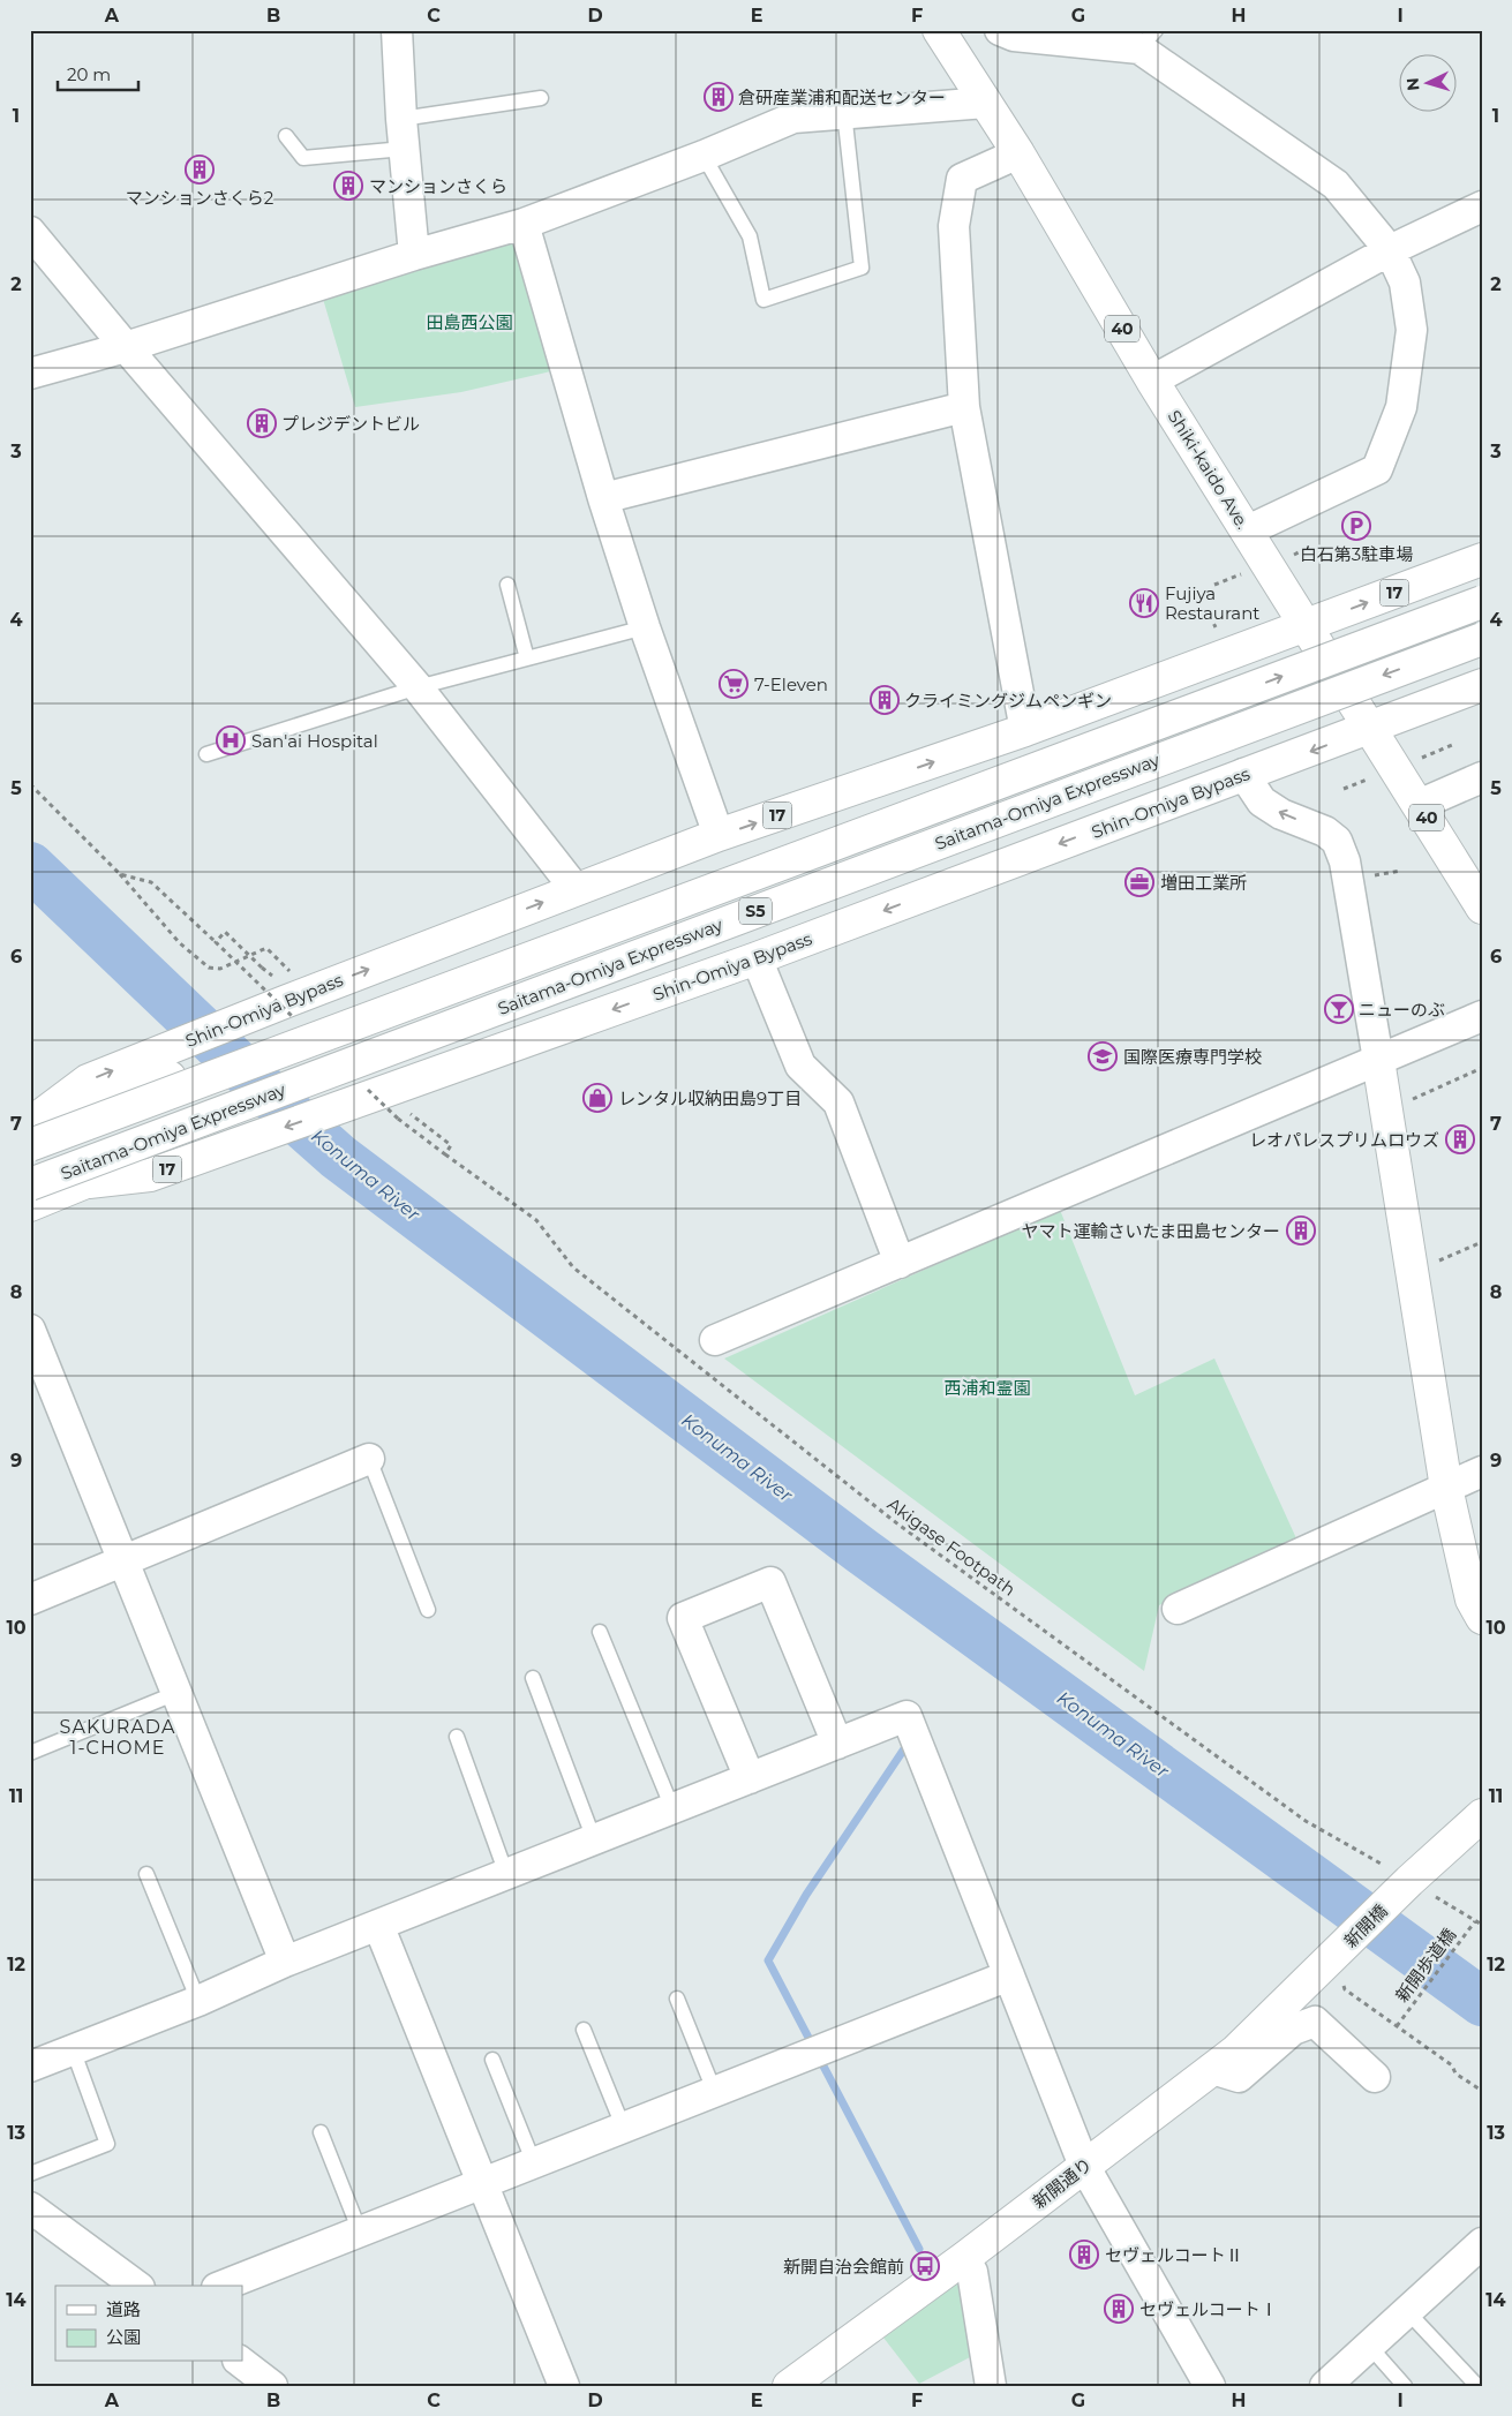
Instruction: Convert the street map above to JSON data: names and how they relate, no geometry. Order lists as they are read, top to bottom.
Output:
{
  "streets": {
    "main road": [
      "40",
      "Shiki-kaido Ave.",
      "17",
      "Saitama-Omiya Expressway",
      "Shin-Omiya Bypass",
      "S5",
      "新開橋",
      "新開通り"
    ],
    "path": ["Akigase Footpath", "新開歩道橋"]
  },
  "crossings": [
    ["Shiki-kaido Ave.", "17"],
    ["Shiki-kaido Ave.", "Shin-Omiya Bypass"],
    ["17", "Shin-Omiya Bypass"],
    ["Akigase Footpath", "新開橋"],
    ["Akigase Footpath", "新開歩道橋"],
    ["新開橋", "新開通り"]
  ],
  "districts": ["SAKURADA 1-CHOME"],
  "water": ["Konuma River"],
  "parks": ["田島西公園", "西浦和霊園"],
  "places": {
    "building": [
      "倉研産業浦和配送センター",
      "マンションさくら2",
      "マンションさくら",
      "プレジデントビル",
      "クライミングジムペンギン",
      "レオパレスプリムロウズ",
      "ヤマト運輸さいたま田島センター",
      "セヴェルコートⅡ",
      "セヴェルコートⅠ"
    ],
    "parking": ["白石第3駐車場"],
    "restaurant": ["Fujiya Restaurant"],
    "supermarket": ["7-Eleven"],
    "hospital": ["San'ai Hospital"],
    "office": ["増田工業所"],
    "bar": ["ニューのぶ"],
    "school or university": ["国際医療専門学校"],
    "shop": ["レンタル収納田島9丁目"],
    "bus stop": ["新開自治会館前"]
  },
  "legend": ["道路", "公園"],
  "scale_bar": "20 m",
  "north": "left",
  "grid": {
    "columns": [
      "A",
      "B",
      "C",
      "D",
      "E",
      "F",
      "G",
      "H",
      "I"
    ],
    "rows": [
      "1",
      "2",
      "3",
      "4",
      "5",
      "6",
      "7",
      "8",
      "9",
      "10",
      "11",
      "12",
      "13",
      "14"
    ]
  }
}
